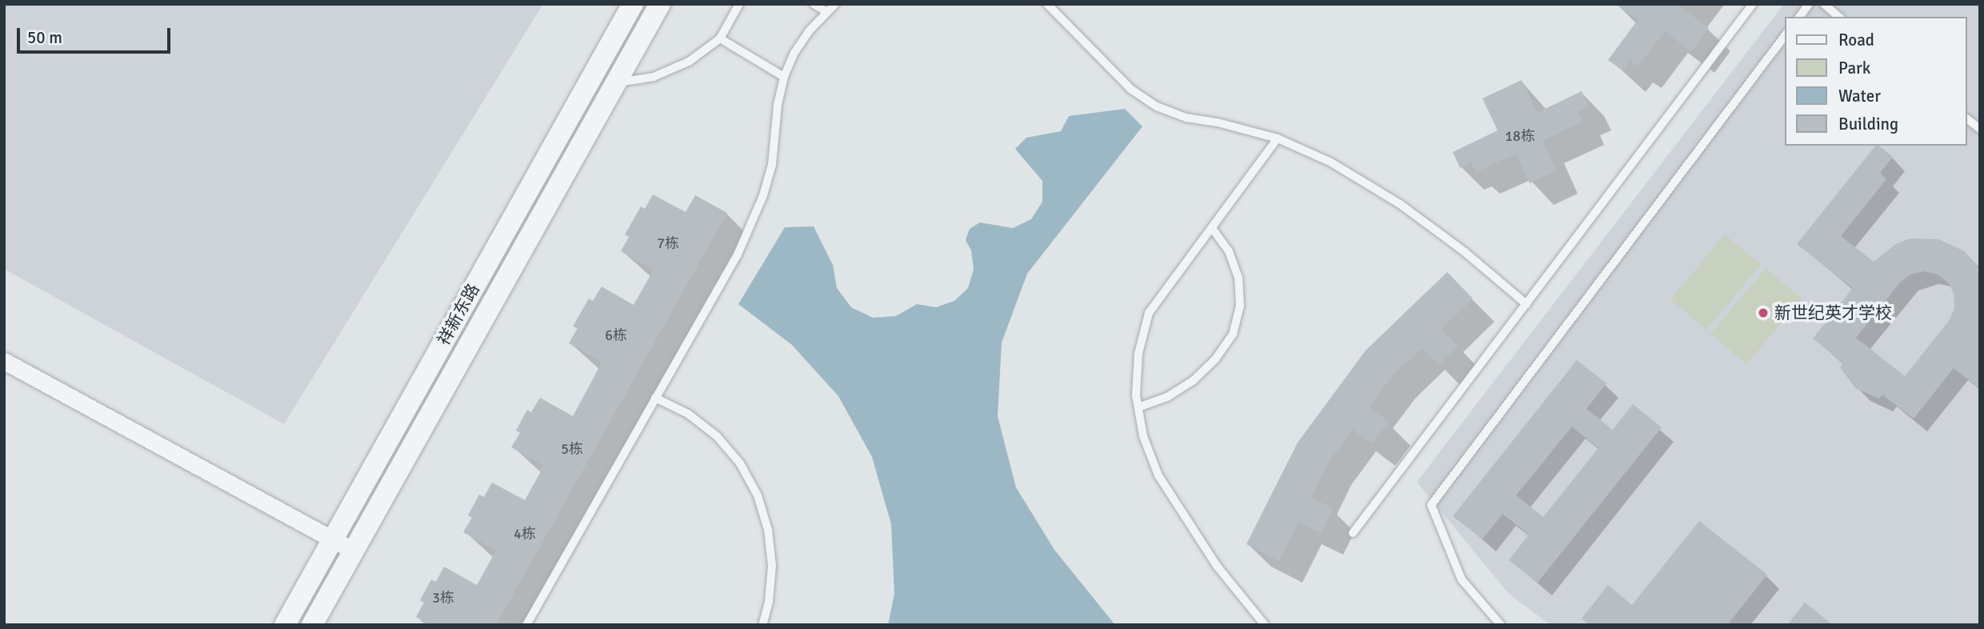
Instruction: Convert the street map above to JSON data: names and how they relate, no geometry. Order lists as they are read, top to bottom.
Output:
{
  "streets": {
    "street": ["祥新东路"]
  },
  "places": ["新世纪英才学校"],
  "house_numbers": [
    "18栋",
    "7栋",
    "6栋",
    "5栋",
    "4栋",
    "3栋"
  ],
  "legend": [
    "Road",
    "Park",
    "Water",
    "Building"
  ],
  "scale_bar": "50 m"
}
